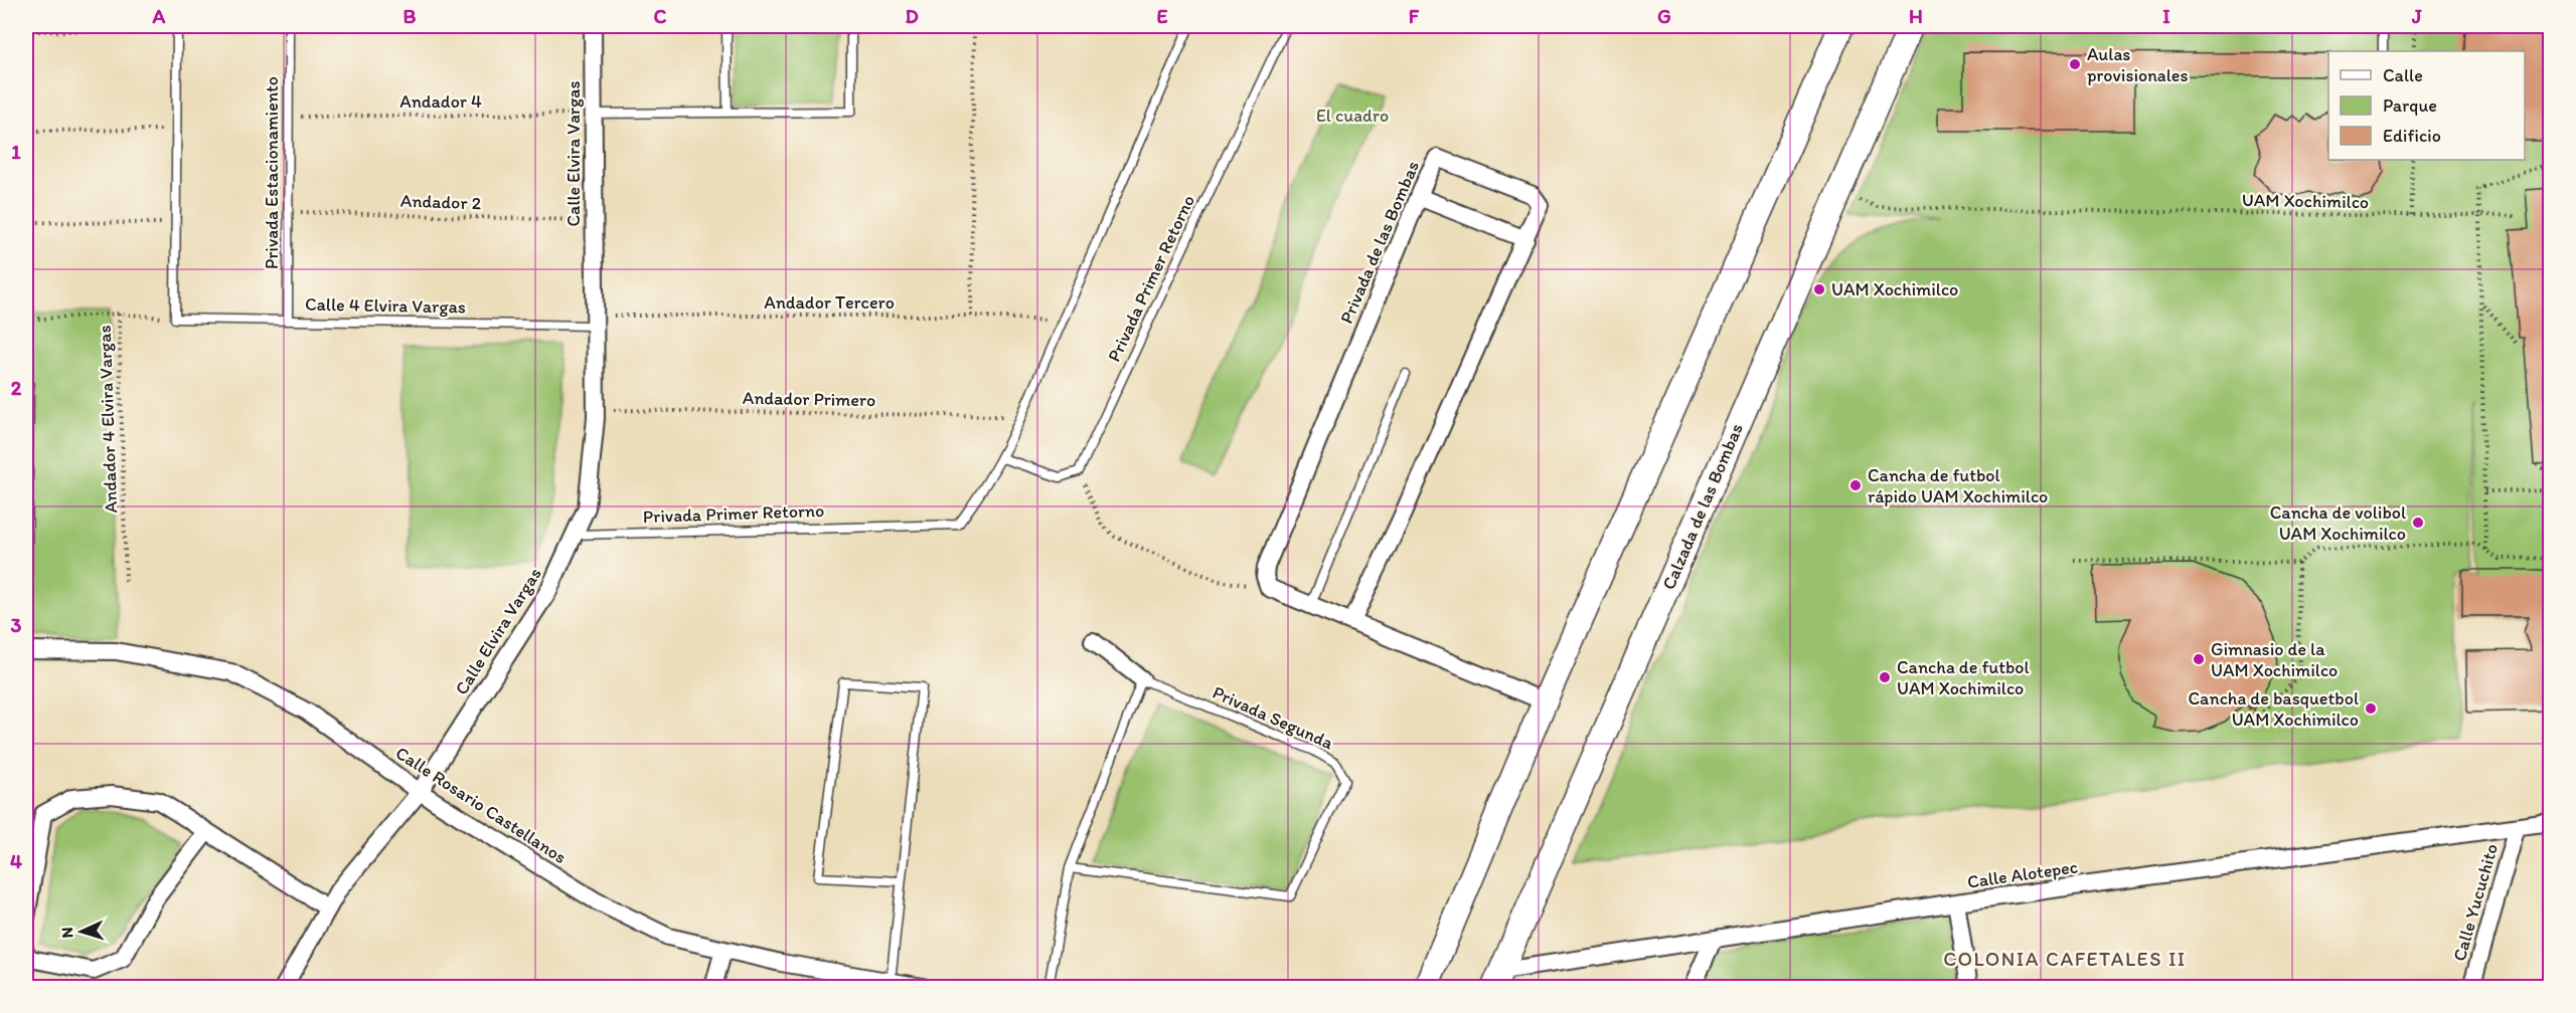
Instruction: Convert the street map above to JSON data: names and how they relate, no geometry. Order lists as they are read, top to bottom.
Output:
{
  "streets": {
    "main road": ["Calzada de las Bombas"],
    "street": [
      "Calle Elvira Vargas",
      "Privada de las Bombas",
      "Calle Rosario Castellanos",
      "Calle Alotepec",
      "Calle Yucuchito"
    ],
    "lane": [
      "Privada Estacionamiento",
      "Privada Primer Retorno",
      "Calle 4 Elvira Vargas",
      "Privada Segunda"
    ],
    "path": [
      "Andador 4",
      "UAM Xochimilco",
      "Andador 2",
      "Andador Tercero",
      "Andador Primero",
      "Andador 4 Elvira Vargas"
    ]
  },
  "crossings": [
    ["Andador 4", "Calle Elvira Vargas"],
    ["Andador 4", "Privada Estacionamiento"],
    ["Calle Elvira Vargas", "Andador 2"],
    ["Calle Elvira Vargas", "Privada Primer Retorno"],
    ["Calle Elvira Vargas", "Andador Tercero"],
    ["Calle Elvira Vargas", "Calle 4 Elvira Vargas"],
    ["Calle Elvira Vargas", "Andador Primero"],
    ["Calle Elvira Vargas", "Calle Rosario Castellanos"],
    ["Privada Estacionamiento", "Andador 2"],
    ["Privada Estacionamiento", "Calle 4 Elvira Vargas"],
    ["UAM Xochimilco", "Calzada de las Bombas"],
    ["Privada Primer Retorno", "Andador Tercero"],
    ["Privada Primer Retorno", "Andador Primero"],
    ["Andador Tercero", "Calle 4 Elvira Vargas"],
    ["Calle 4 Elvira Vargas", "Andador 4 Elvira Vargas"],
    ["Calzada de las Bombas", "Calle Alotepec"],
    ["Calle Alotepec", "Calle Yucuchito"]
  ],
  "districts": ["COLONIA CAFETALES II"],
  "parks": ["El cuadro"],
  "places": [
    "Aulas provisionales",
    "UAM Xochimilco",
    "Cancha de futbol rápido UAM Xochimilco",
    "Cancha de volibol UAM Xochimilco",
    "Gimnasio de la UAM Xochimilco",
    "Cancha de futbol UAM Xochimilco",
    "Cancha de basquetbol UAM Xochimilco"
  ],
  "legend": ["Calle", "Parque", "Edificio"],
  "north": "left",
  "grid": {
    "columns": [
      "A",
      "B",
      "C",
      "D",
      "E",
      "F",
      "G",
      "H",
      "I",
      "J"
    ],
    "rows": [
      "1",
      "2",
      "3",
      "4"
    ]
  }
}
